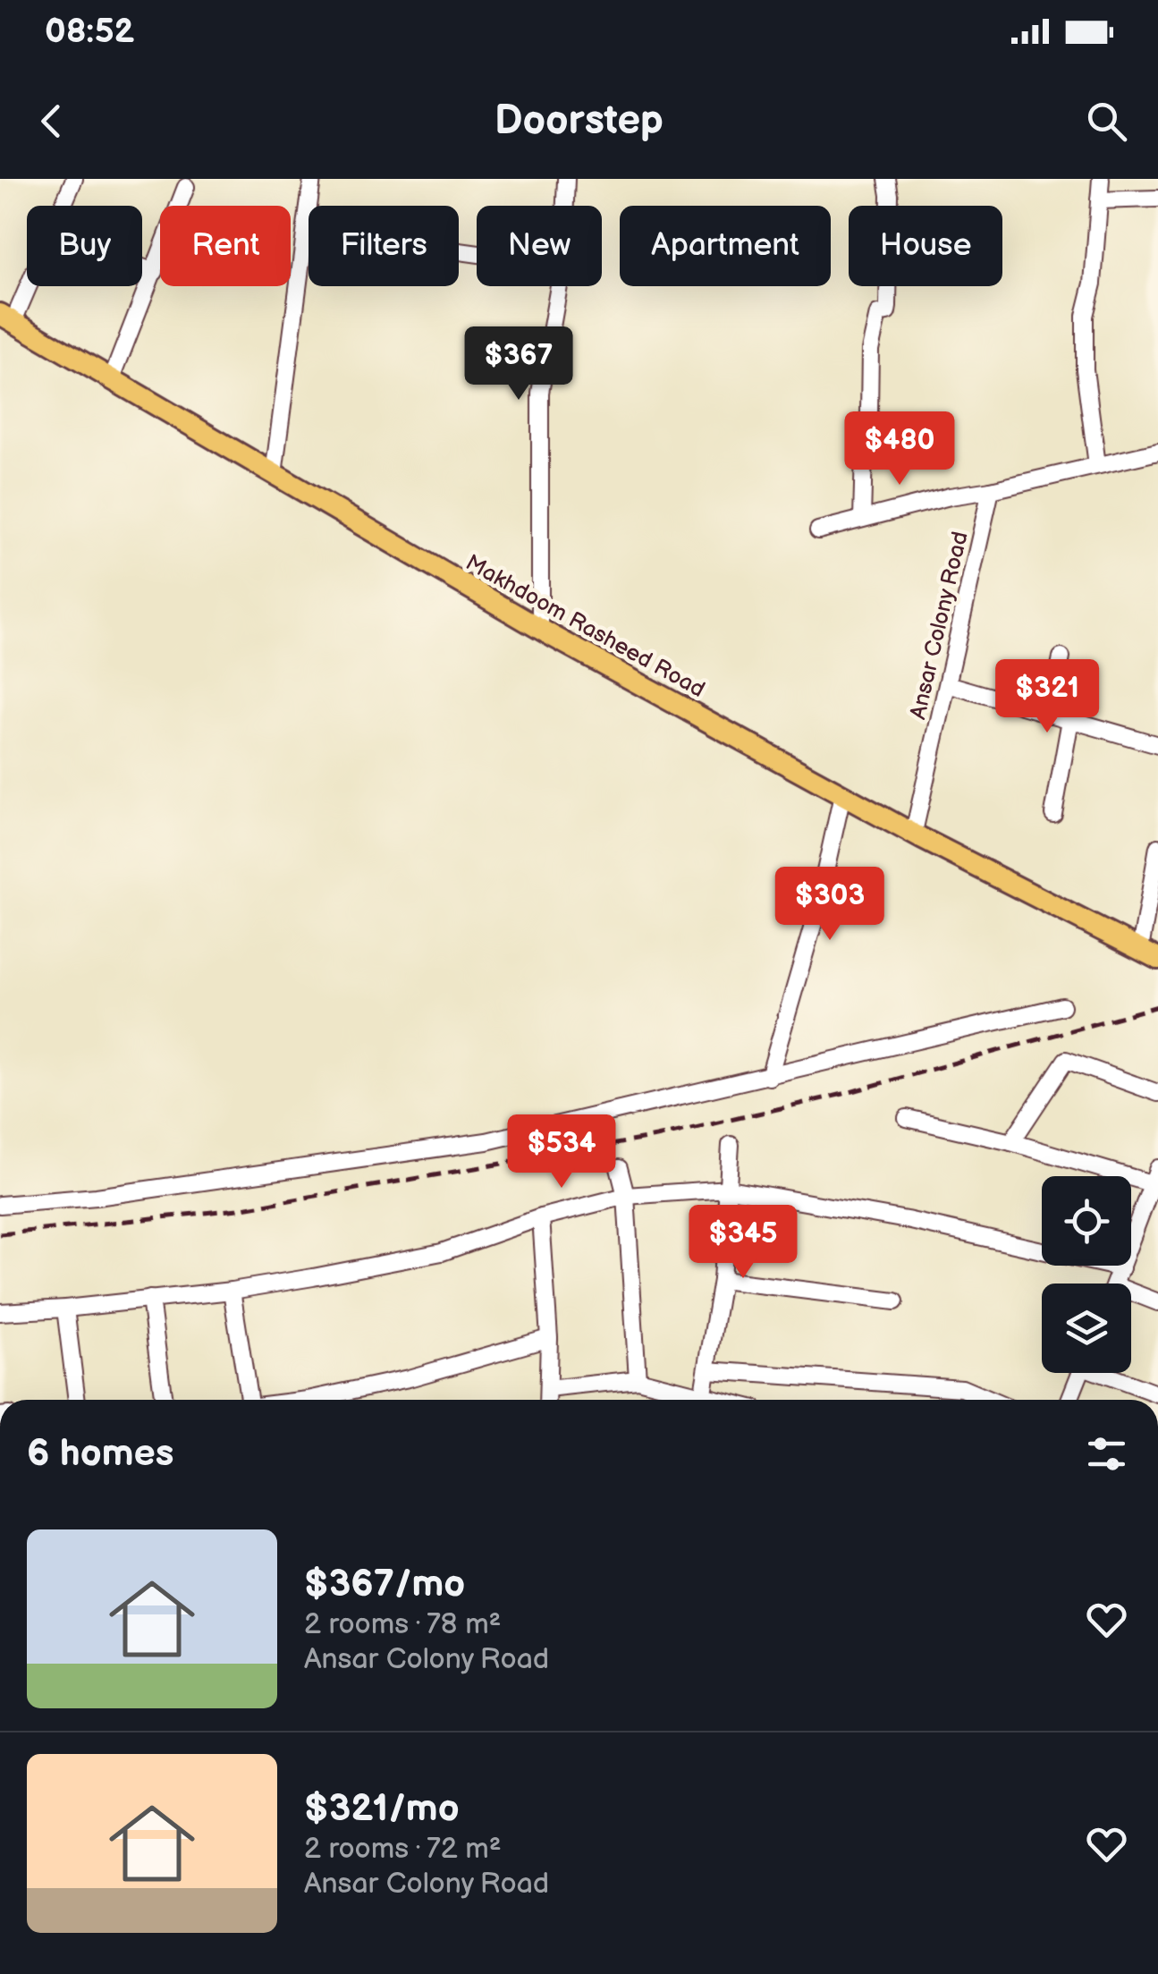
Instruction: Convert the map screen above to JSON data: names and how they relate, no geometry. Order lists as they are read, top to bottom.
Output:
{
  "streets": {
    "main road": ["Makhdoom Rasheed Road"],
    "street": ["Ansar Colony Road"]
  },
  "crossings": [
    ["Makhdoom Rasheed Road", "Ansar Colony Road"]
  ],
  "page": {
    "status": "08:52",
    "header": "Doorstep",
    "chip": [
      "Buy",
      "Rent",
      "Filters",
      "New",
      "Apartment",
      "House"
    ],
    "price": [
      "$367",
      "$480",
      "$321",
      "$303",
      "$534",
      "$345"
    ],
    "heading": "6 homes",
    "list": [
      {
        "name": "$367/mo",
        "note": "2 rooms · 78 m² · Ansar Colony Road"
      },
      {
        "name": "$321/mo",
        "note": "2 rooms · 72 m² · Ansar Colony Road"
      }
    ]
  }
}
